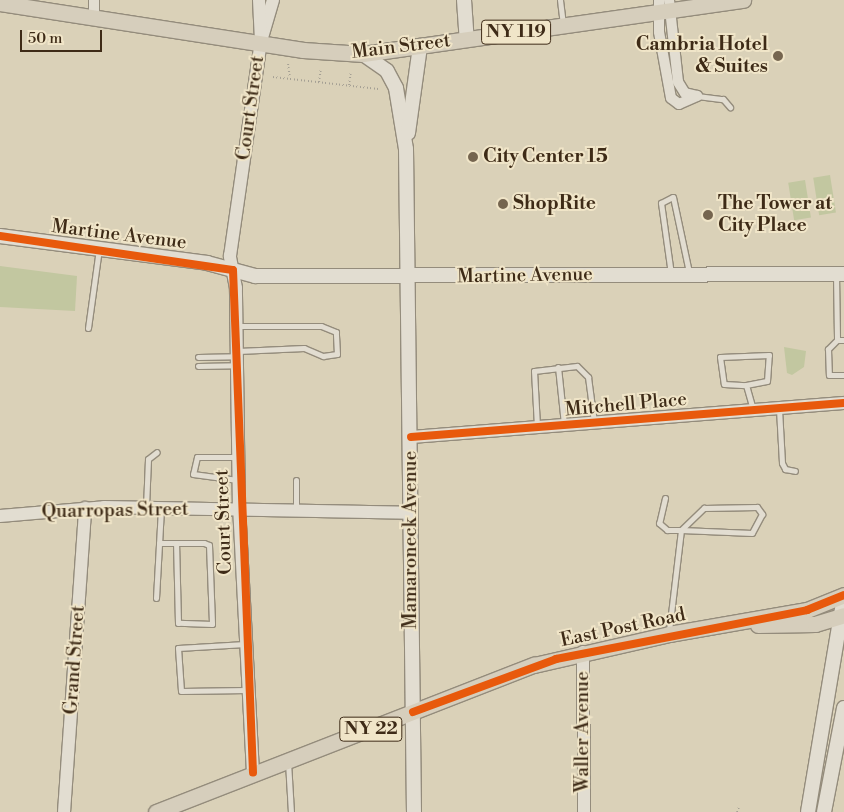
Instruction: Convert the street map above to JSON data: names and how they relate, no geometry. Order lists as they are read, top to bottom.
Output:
{
  "streets": {
    "main road": [
      "NY 119",
      "Main Street",
      "Martine Avenue",
      "Mamaroneck Avenue",
      "East Post Road",
      "NY 22"
    ],
    "street": [
      "Court Street",
      "Mitchell Place",
      "Quarropas Street",
      "Grand Street",
      "Waller Avenue"
    ]
  },
  "crossings": [
    ["Main Street", "Court Street"],
    ["Main Street", "Mamaroneck Avenue"],
    ["Court Street", "Martine Avenue"],
    ["Court Street", "Quarropas Street"],
    ["Court Street", "East Post Road"],
    ["Martine Avenue", "Mamaroneck Avenue"],
    ["Mitchell Place", "Mamaroneck Avenue"],
    ["Quarropas Street", "Mamaroneck Avenue"],
    ["Quarropas Street", "Grand Street"],
    ["Mamaroneck Avenue", "East Post Road"],
    ["East Post Road", "Waller Avenue"]
  ],
  "places": [
    "Cambria Hotel & Suites",
    "City Center 15",
    "ShopRite",
    "The Tower at City Place"
  ],
  "scale_bar": "50 m"
}
